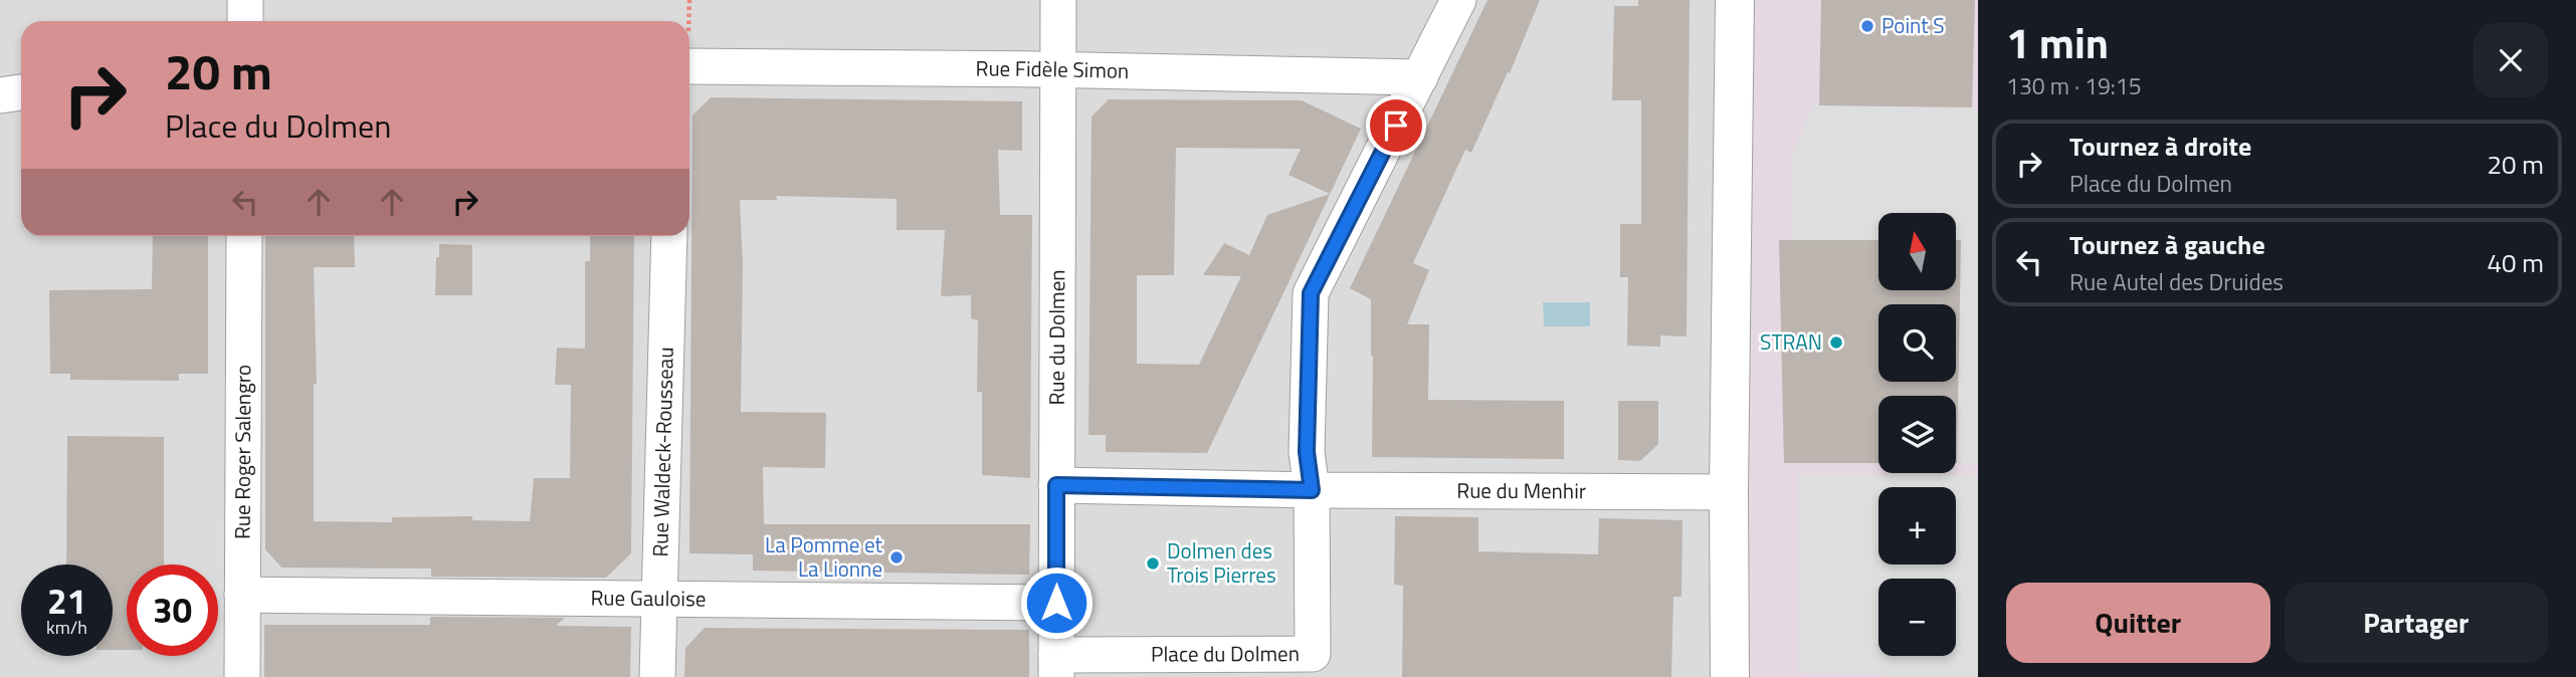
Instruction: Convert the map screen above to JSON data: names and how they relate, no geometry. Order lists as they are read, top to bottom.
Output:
{
  "streets": {
    "street": [
      "Rue Fidèle Simon",
      "Rue du Dolmen",
      "Rue Roger Salengro",
      "Rue Waldeck-Rousseau",
      "Rue du Menhir",
      "Rue Gauloise",
      "Place du Dolmen"
    ]
  },
  "crossings": [
    ["Rue Fidèle Simon", "Rue du Dolmen"],
    ["Rue Fidèle Simon", "Place du Dolmen"],
    ["Rue du Dolmen", "Rue Gauloise"],
    ["Rue du Dolmen", "Place du Dolmen"],
    ["Rue Roger Salengro", "Rue Gauloise"],
    ["Rue Waldeck-Rousseau", "Rue Gauloise"],
    ["Rue du Menhir", "Place du Dolmen"]
  ],
  "places": [
    "Point S",
    "STRAN",
    "La Pomme et La Lionne",
    "Dolmen des Trois Pierres"
  ],
  "north": "top",
  "page": {
    "heading": ["1 min", "130 m · 19:15"],
    "turn": ["20 m", "Place du Dolmen"],
    "list": [
      {
        "name": "Tournez à droite",
        "note": "Place du Dolmen",
        "value": "20 m"
      },
      {
        "name": "Tournez à gauche",
        "note": "Rue Autel des Druides",
        "value": "40 m"
      }
    ],
    "map_buttons": ["+", "−"],
    "speed": "21 km/h",
    "limit": "30",
    "buttons": ["Quitter", "Partager"]
  }
}
